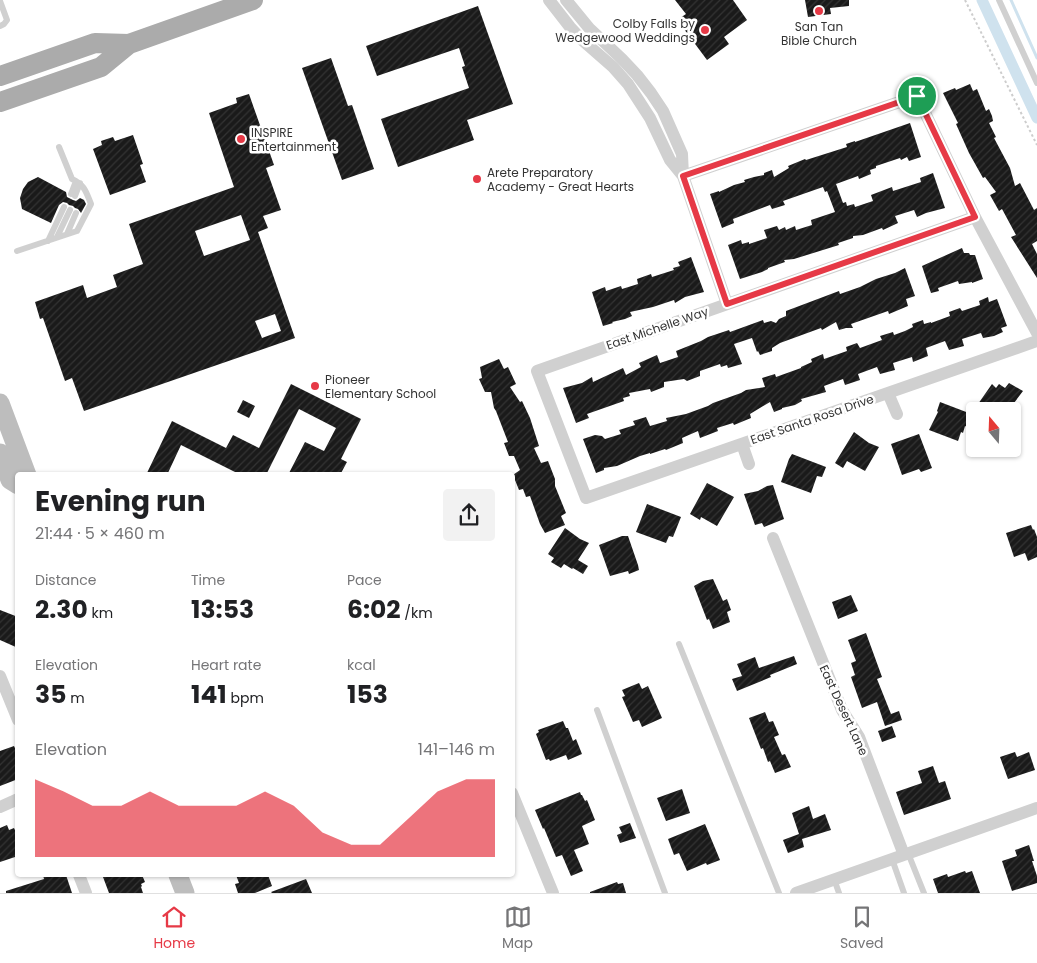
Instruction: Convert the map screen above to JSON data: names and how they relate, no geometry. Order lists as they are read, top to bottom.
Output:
{
  "streets": {
    "street": ["East Michelle Way", "East Santa Rosa Drive", "East Desert Lane"]
  },
  "crossings": [
    ["East Michelle Way", "East Santa Rosa Drive"]
  ],
  "places": [
    "San Tan Bible Church",
    "Colby Falls by Wedgewood Weddings",
    "INSPIRE Entertainment",
    "Arete Preparatory Academy - Great Hearts",
    "Pioneer Elementary School"
  ],
  "north": "top",
  "page": {
    "heading": ["Evening run", "21:44 · 5 × 460 m"],
    "stats": [
      ["Distance", "2.30 km"],
      ["Time", "13:53"],
      ["Pace", "6:02 /km"],
      ["Elevation", "35 m"],
      ["Heart rate", "141 bpm"],
      ["kcal", "153"]
    ],
    "chart": ["Elevation", "141–146 m"],
    "tabs": ["Home", "Map", "Saved"]
  }
}
